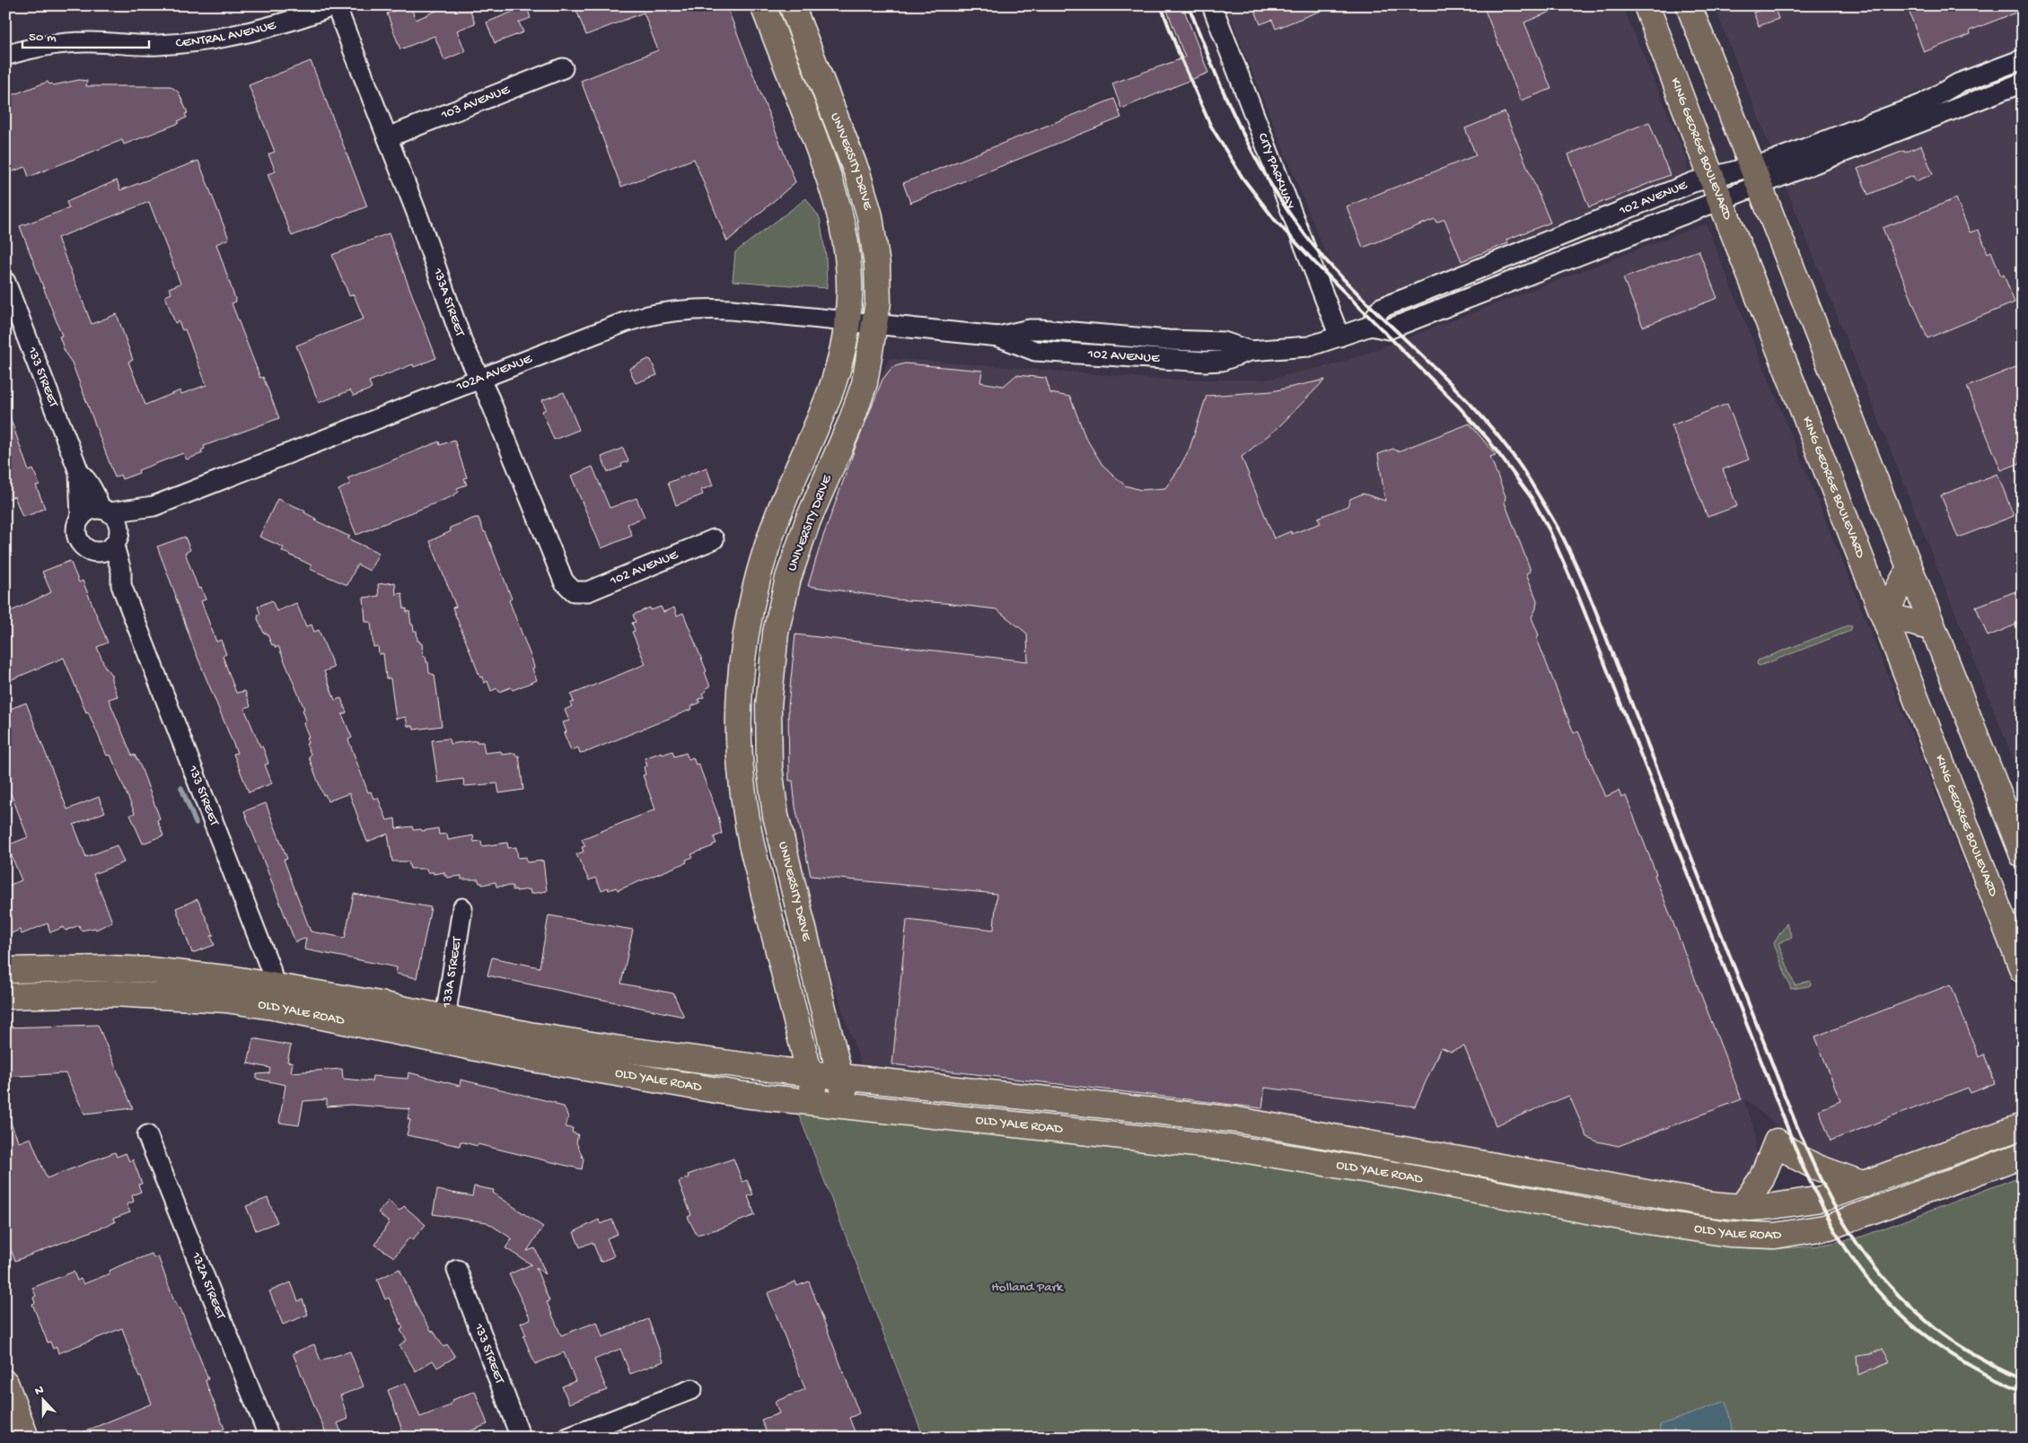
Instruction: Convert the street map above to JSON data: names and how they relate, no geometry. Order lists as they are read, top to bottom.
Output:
{
  "streets": {
    "main road": ["KING GEORGE BOULEVARD", "UNIVERSITY DRIVE", "OLD YALE ROAD"],
    "street": [
      "CENTRAL AVENUE",
      "103 AVENUE",
      "CITY PARKWAY",
      "102 AVENUE",
      "133A STREET",
      "102A AVENUE",
      "133 STREET",
      "132A STREET"
    ]
  },
  "crossings": [
    ["CENTRAL AVENUE", "133A STREET"],
    ["103 AVENUE", "133A STREET"],
    ["KING GEORGE BOULEVARD", "102 AVENUE"],
    ["UNIVERSITY DRIVE", "102 AVENUE"],
    ["UNIVERSITY DRIVE", "102A AVENUE"],
    ["UNIVERSITY DRIVE", "OLD YALE ROAD"],
    ["CITY PARKWAY", "102 AVENUE"],
    ["102 AVENUE", "133A STREET"],
    ["102 AVENUE", "102A AVENUE"],
    ["133A STREET", "102A AVENUE"],
    ["133A STREET", "OLD YALE ROAD"],
    ["102A AVENUE", "133 STREET"],
    ["133 STREET", "OLD YALE ROAD"]
  ],
  "parks": ["Holland Park"],
  "scale_bar": "50 m",
  "north": "top"
}
